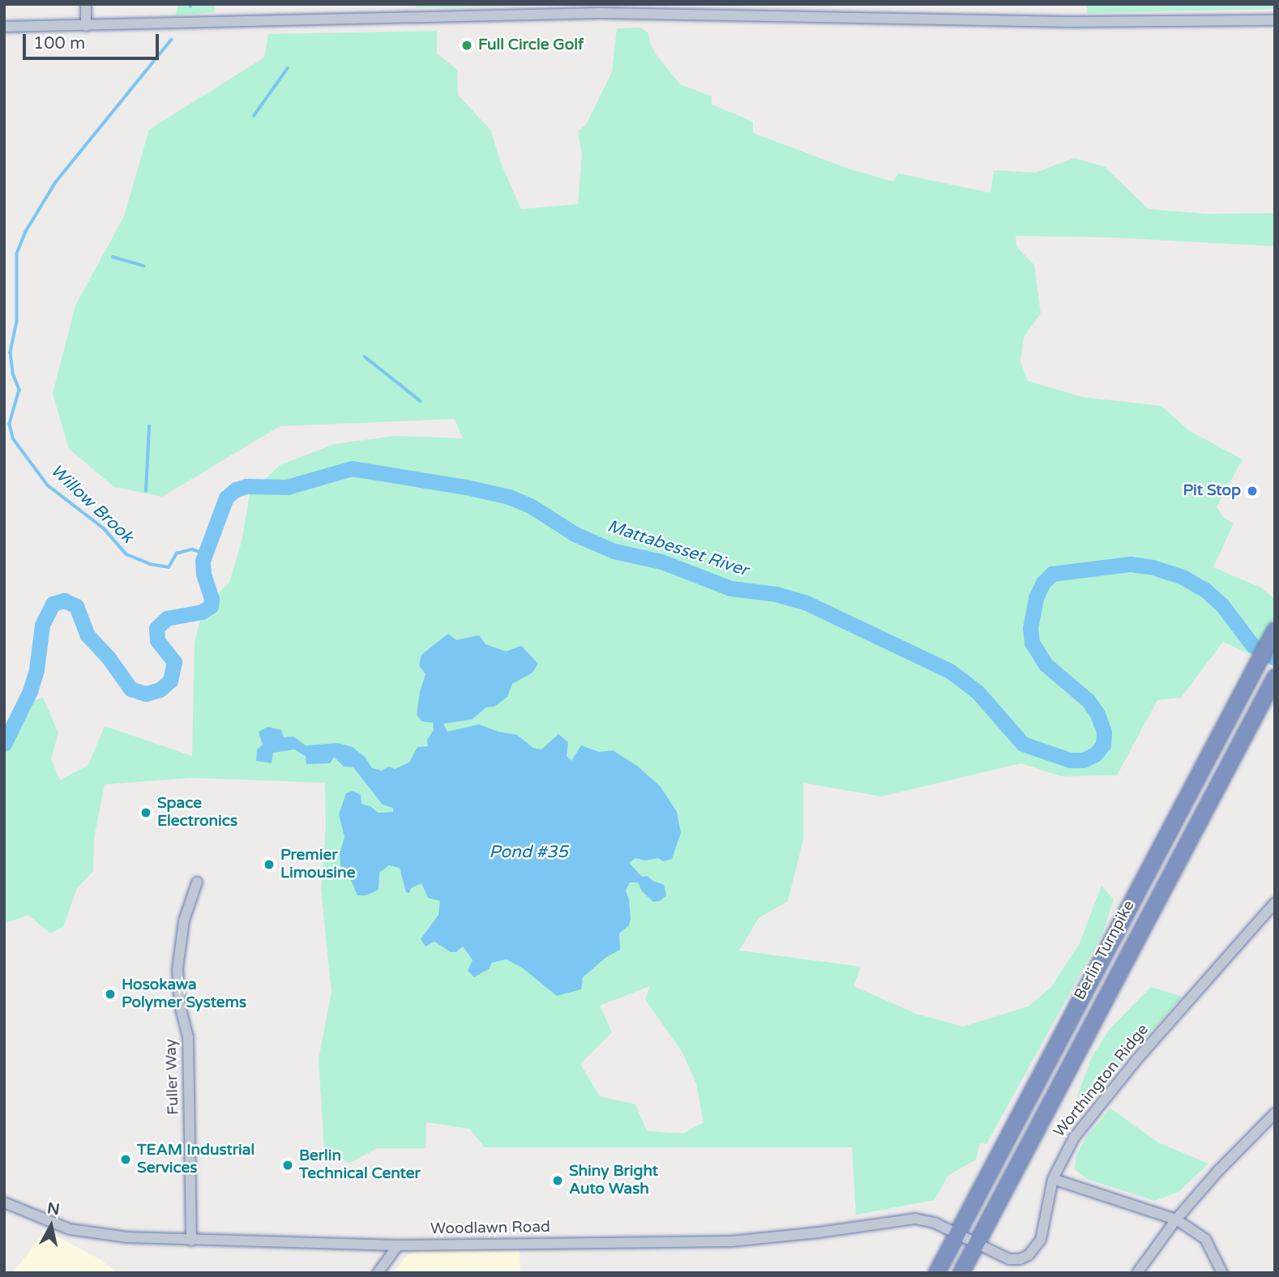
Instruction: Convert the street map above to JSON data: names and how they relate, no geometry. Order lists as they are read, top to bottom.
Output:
{
  "streets": {
    "highway": ["Berlin Turnpike"],
    "street": ["Fuller Way", "Worthington Ridge", "Woodlawn Road"]
  },
  "crossings": [
    ["Berlin Turnpike", "Worthington Ridge"],
    ["Berlin Turnpike", "Woodlawn Road"],
    ["Fuller Way", "Woodlawn Road"],
    ["Worthington Ridge", "Woodlawn Road"]
  ],
  "water": ["Willow Brook", "Mattabesset River", "Pond #35"],
  "places": [
    "Full Circle Golf",
    "Pit Stop",
    "Space Electronics",
    "Premier Limousine",
    "Hosokawa Polymer Systems",
    "TEAM Industrial Services",
    "Berlin Technical Center",
    "Shiny Bright Auto Wash"
  ],
  "scale_bar": "100 m",
  "north": "top"
}
